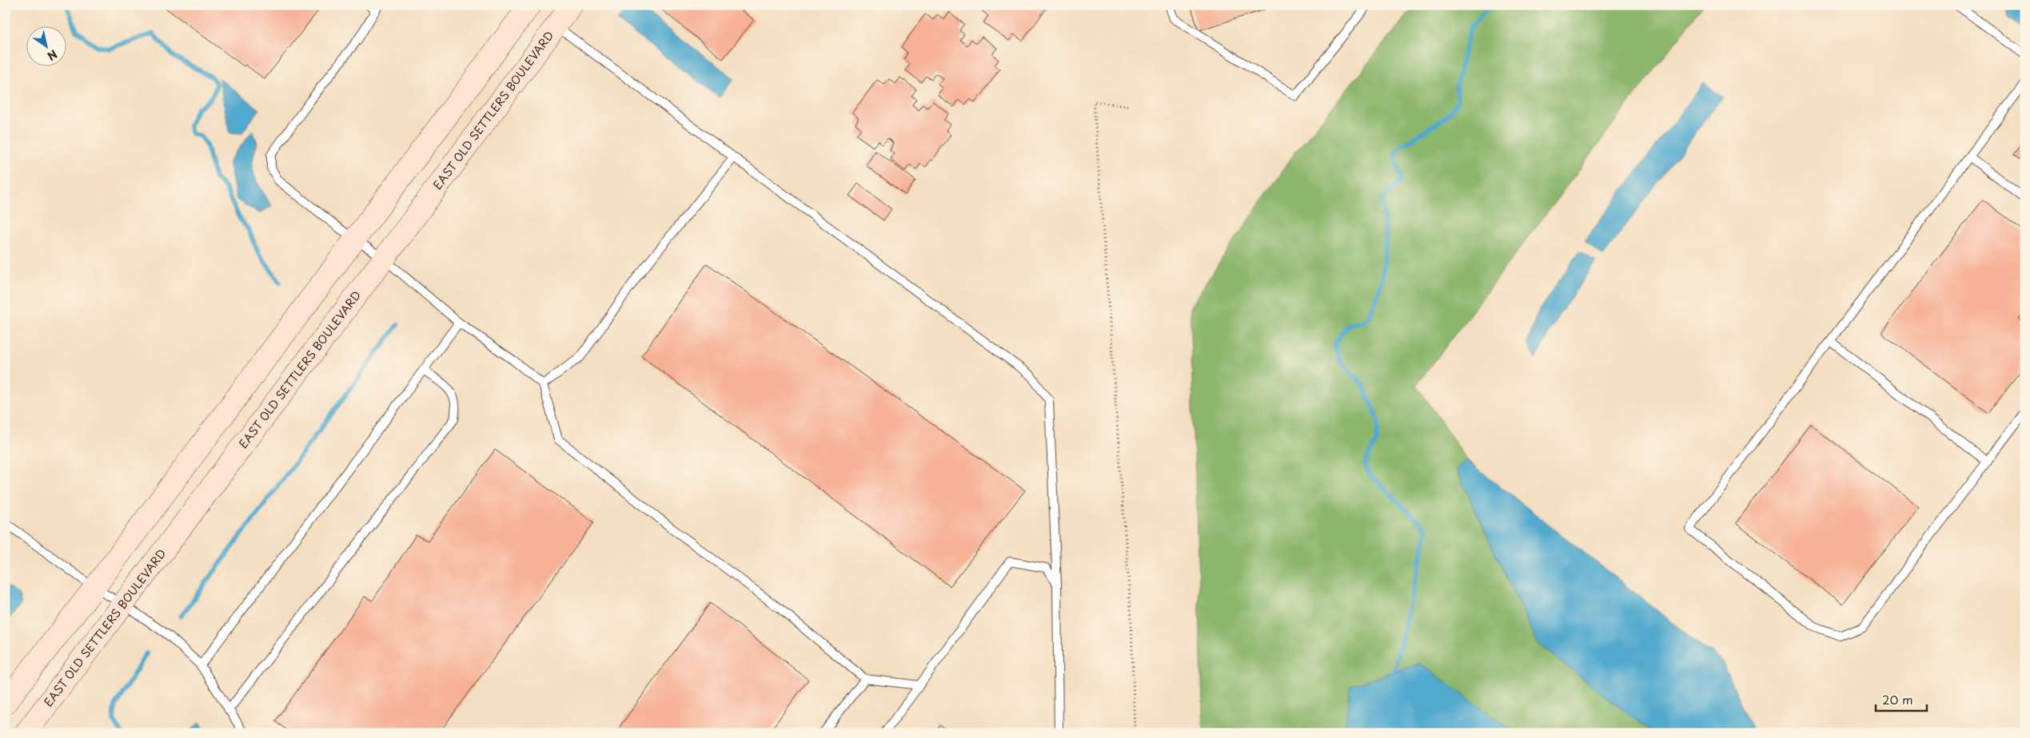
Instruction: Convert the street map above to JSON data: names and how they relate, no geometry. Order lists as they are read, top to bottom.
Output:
{
  "streets": {
    "main road": ["EAST OLD SETTLERS BOULEVARD"]
  },
  "scale_bar": "20 m",
  "north": "bottom right"
}
